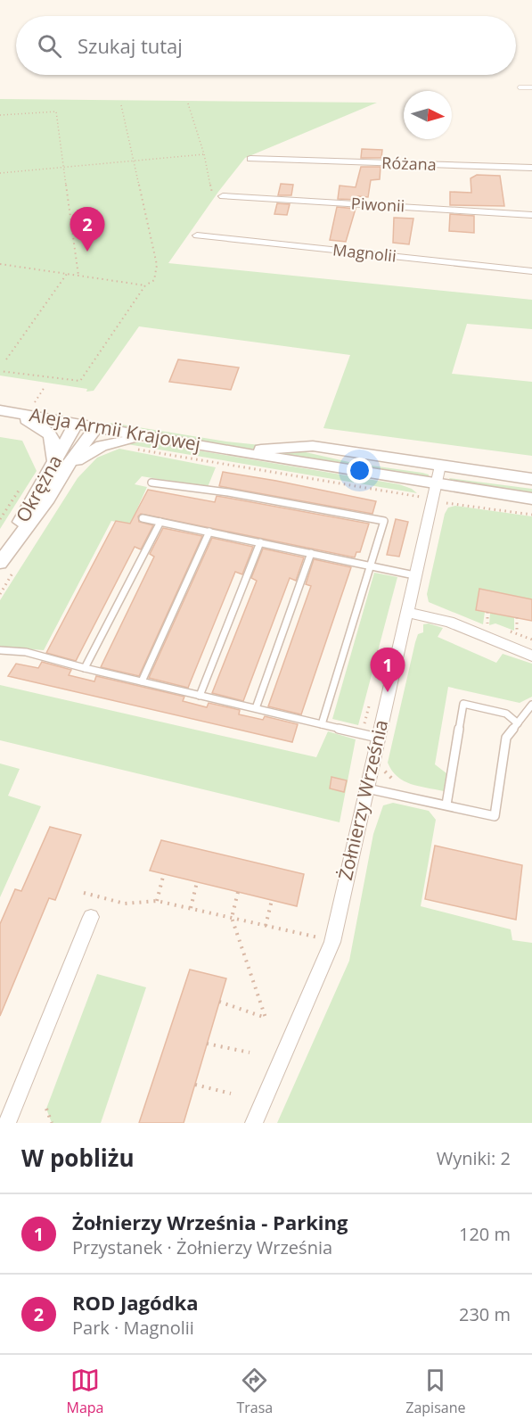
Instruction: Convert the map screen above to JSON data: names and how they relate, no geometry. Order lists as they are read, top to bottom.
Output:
{
  "streets": {
    "street": [
      "Różana",
      "Piwonii",
      "Magnolii",
      "Aleja Armii Krajowej",
      "Okrężna",
      "Żołnierzy Września"
    ]
  },
  "crossings": [
    ["Aleja Armii Krajowej", "Okrężna"],
    ["Aleja Armii Krajowej", "Żołnierzy Września"]
  ],
  "north": "right",
  "page": {
    "search": "Szukaj tutaj",
    "pins": ["2", "1"],
    "heading": ["W pobliżu", "Wyniki: 2"],
    "list": [
      {
        "mark": "1",
        "name": "Żołnierzy Września - Parking",
        "note": "Przystanek · Żołnierzy Września",
        "value": "120 m"
      },
      {
        "mark": "2",
        "name": "ROD Jagódka",
        "note": "Park · Magnolii",
        "value": "230 m"
      }
    ],
    "nav": ["Mapa", "Trasa", "Zapisane"]
  }
}
